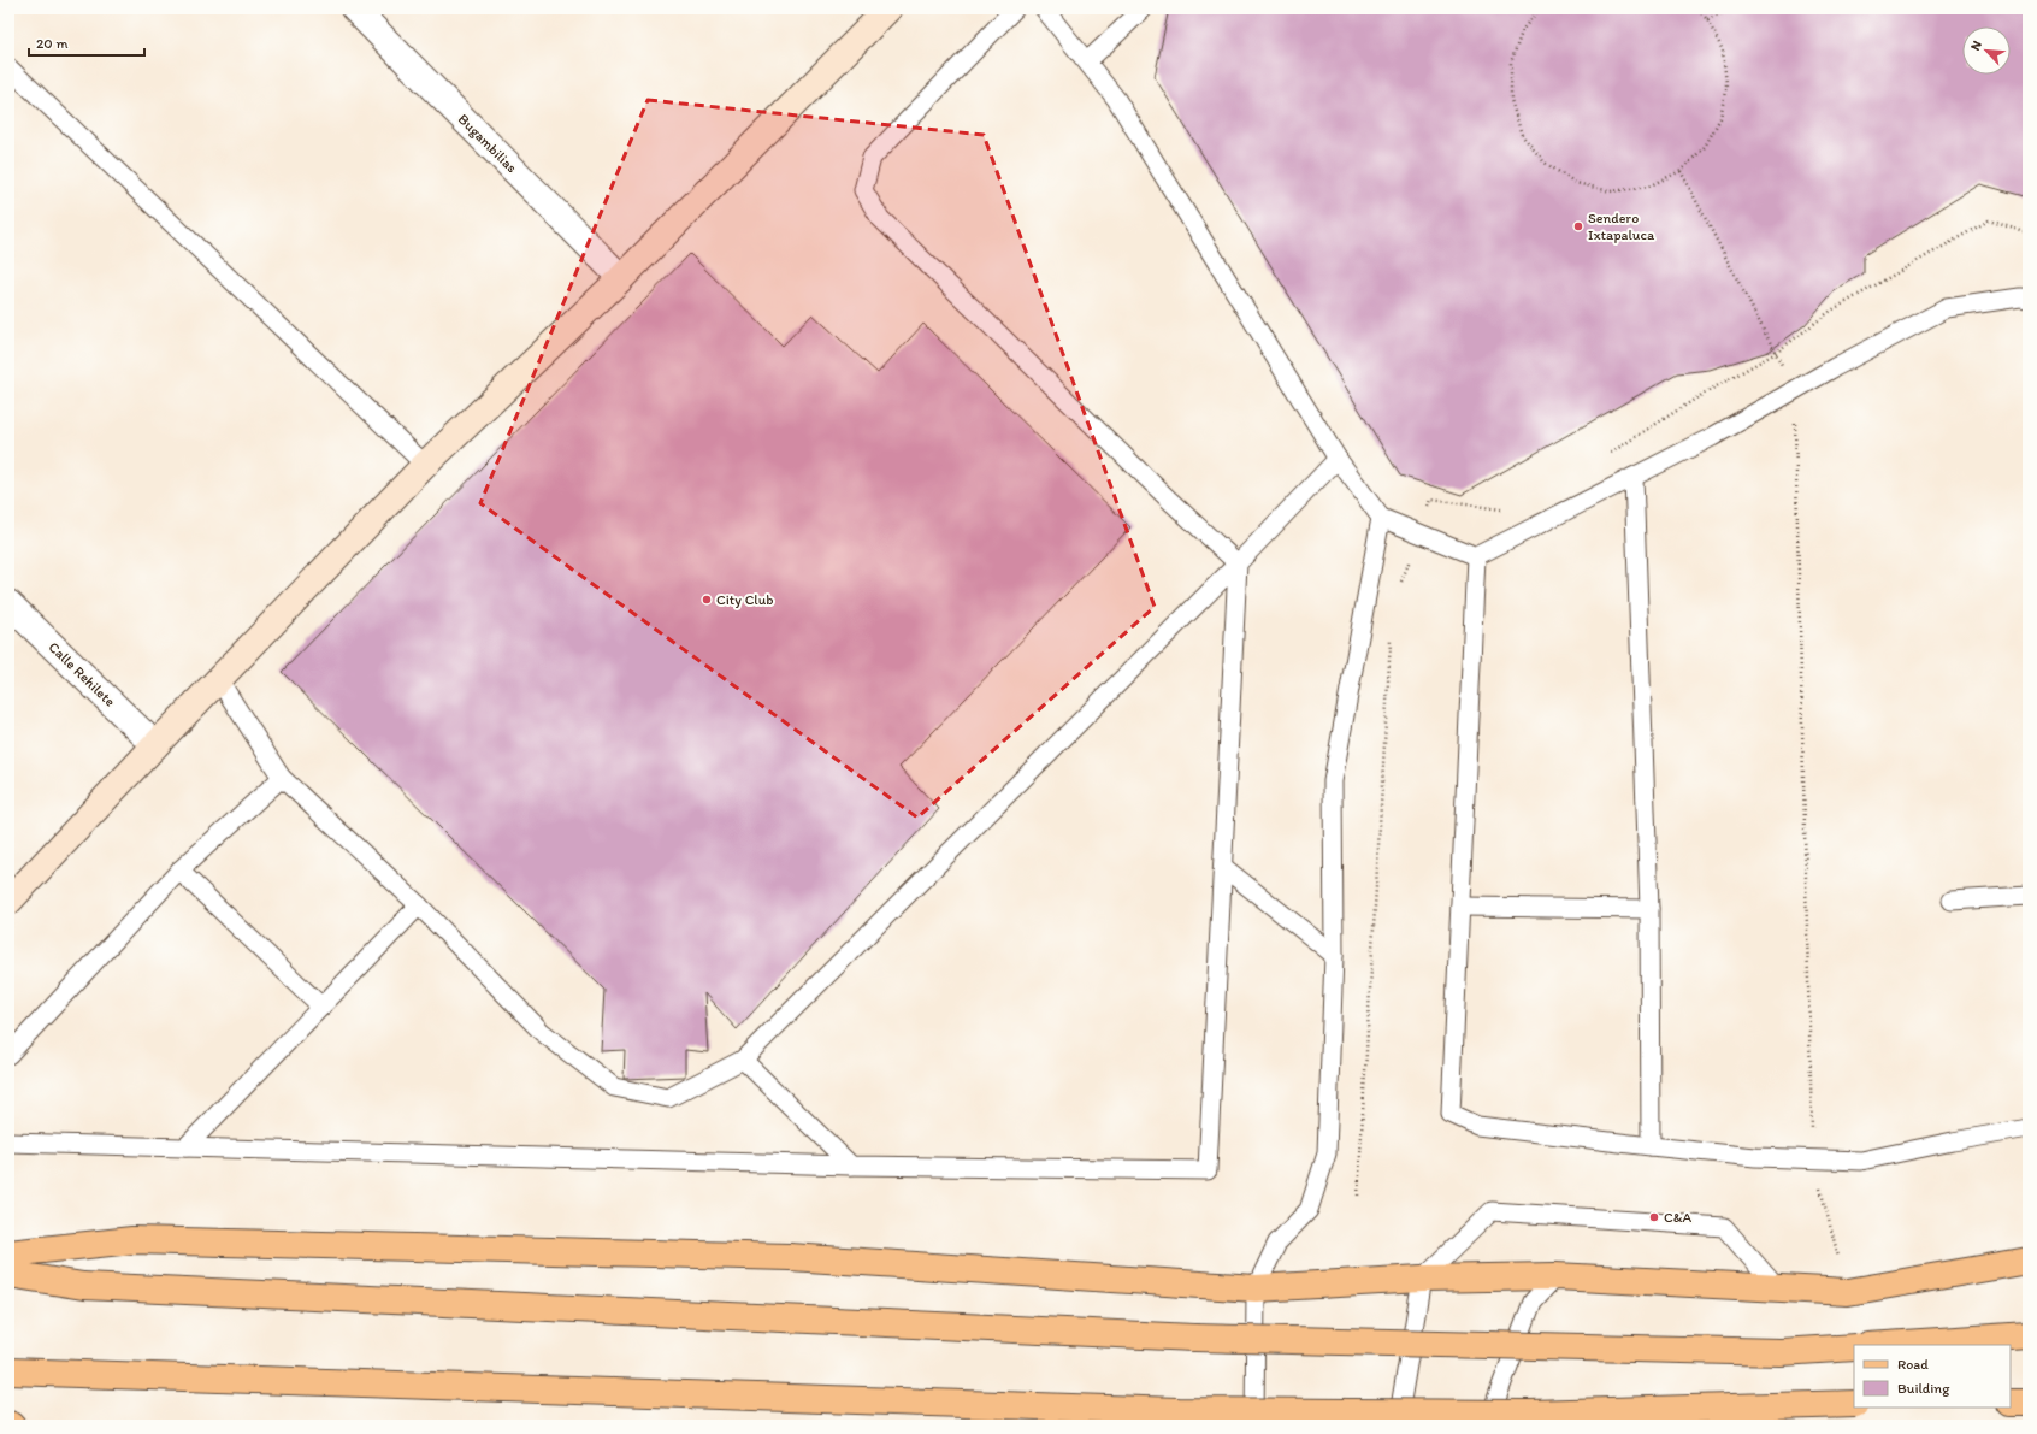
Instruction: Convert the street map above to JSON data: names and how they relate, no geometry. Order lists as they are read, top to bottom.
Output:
{
  "streets": {
    "street": ["Bugambilias", "Calle Rehilete"]
  },
  "places": ["Sendero Ixtapaluca", "City Club", "C&A"],
  "legend": ["Road", "Building"],
  "scale_bar": "20 m",
  "north": "top left"
}
